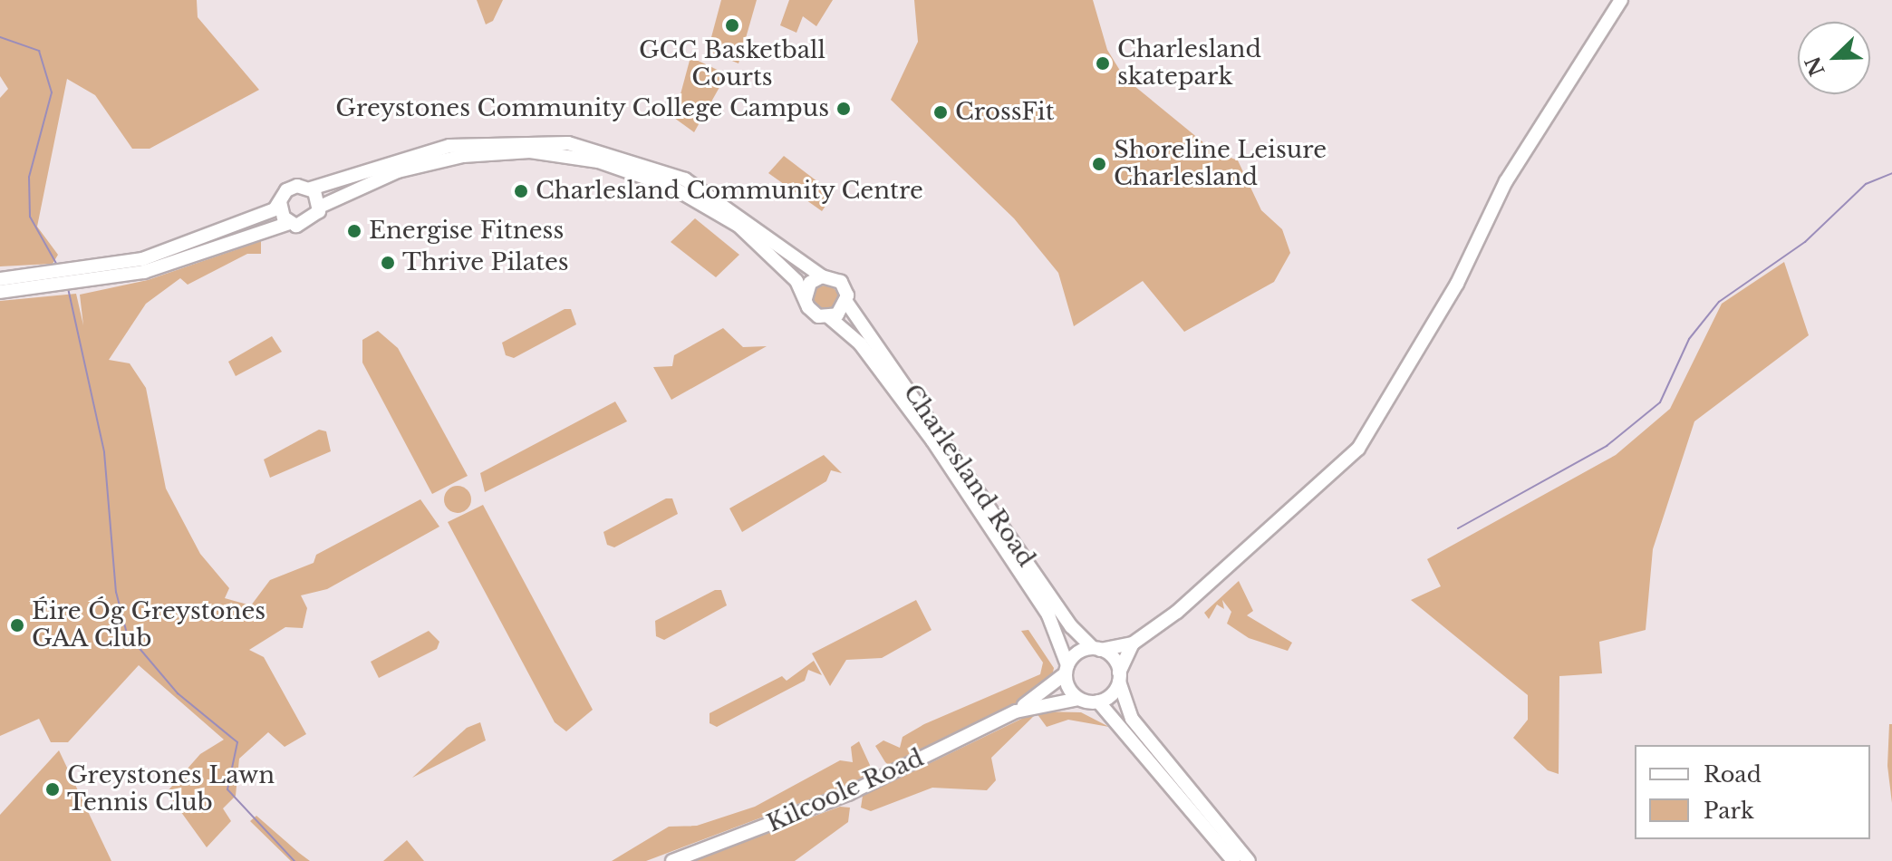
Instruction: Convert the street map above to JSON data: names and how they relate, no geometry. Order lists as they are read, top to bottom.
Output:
{
  "streets": {
    "main road": ["Charlesland Road", "Kilcoole Road"]
  },
  "places": [
    "GCC Basketball Courts",
    "Charlesland skatepark",
    "Greystones Community College Campus",
    "CrossFit",
    "Shoreline Leisure Charlesland",
    "Charlesland Community Centre",
    "Energise Fitness",
    "Thrive Pilates",
    "Éire Óg Greystones GAA Club",
    "Greystones Lawn Tennis Club"
  ],
  "legend": ["Road", "Park"],
  "north": "bottom left"
}
